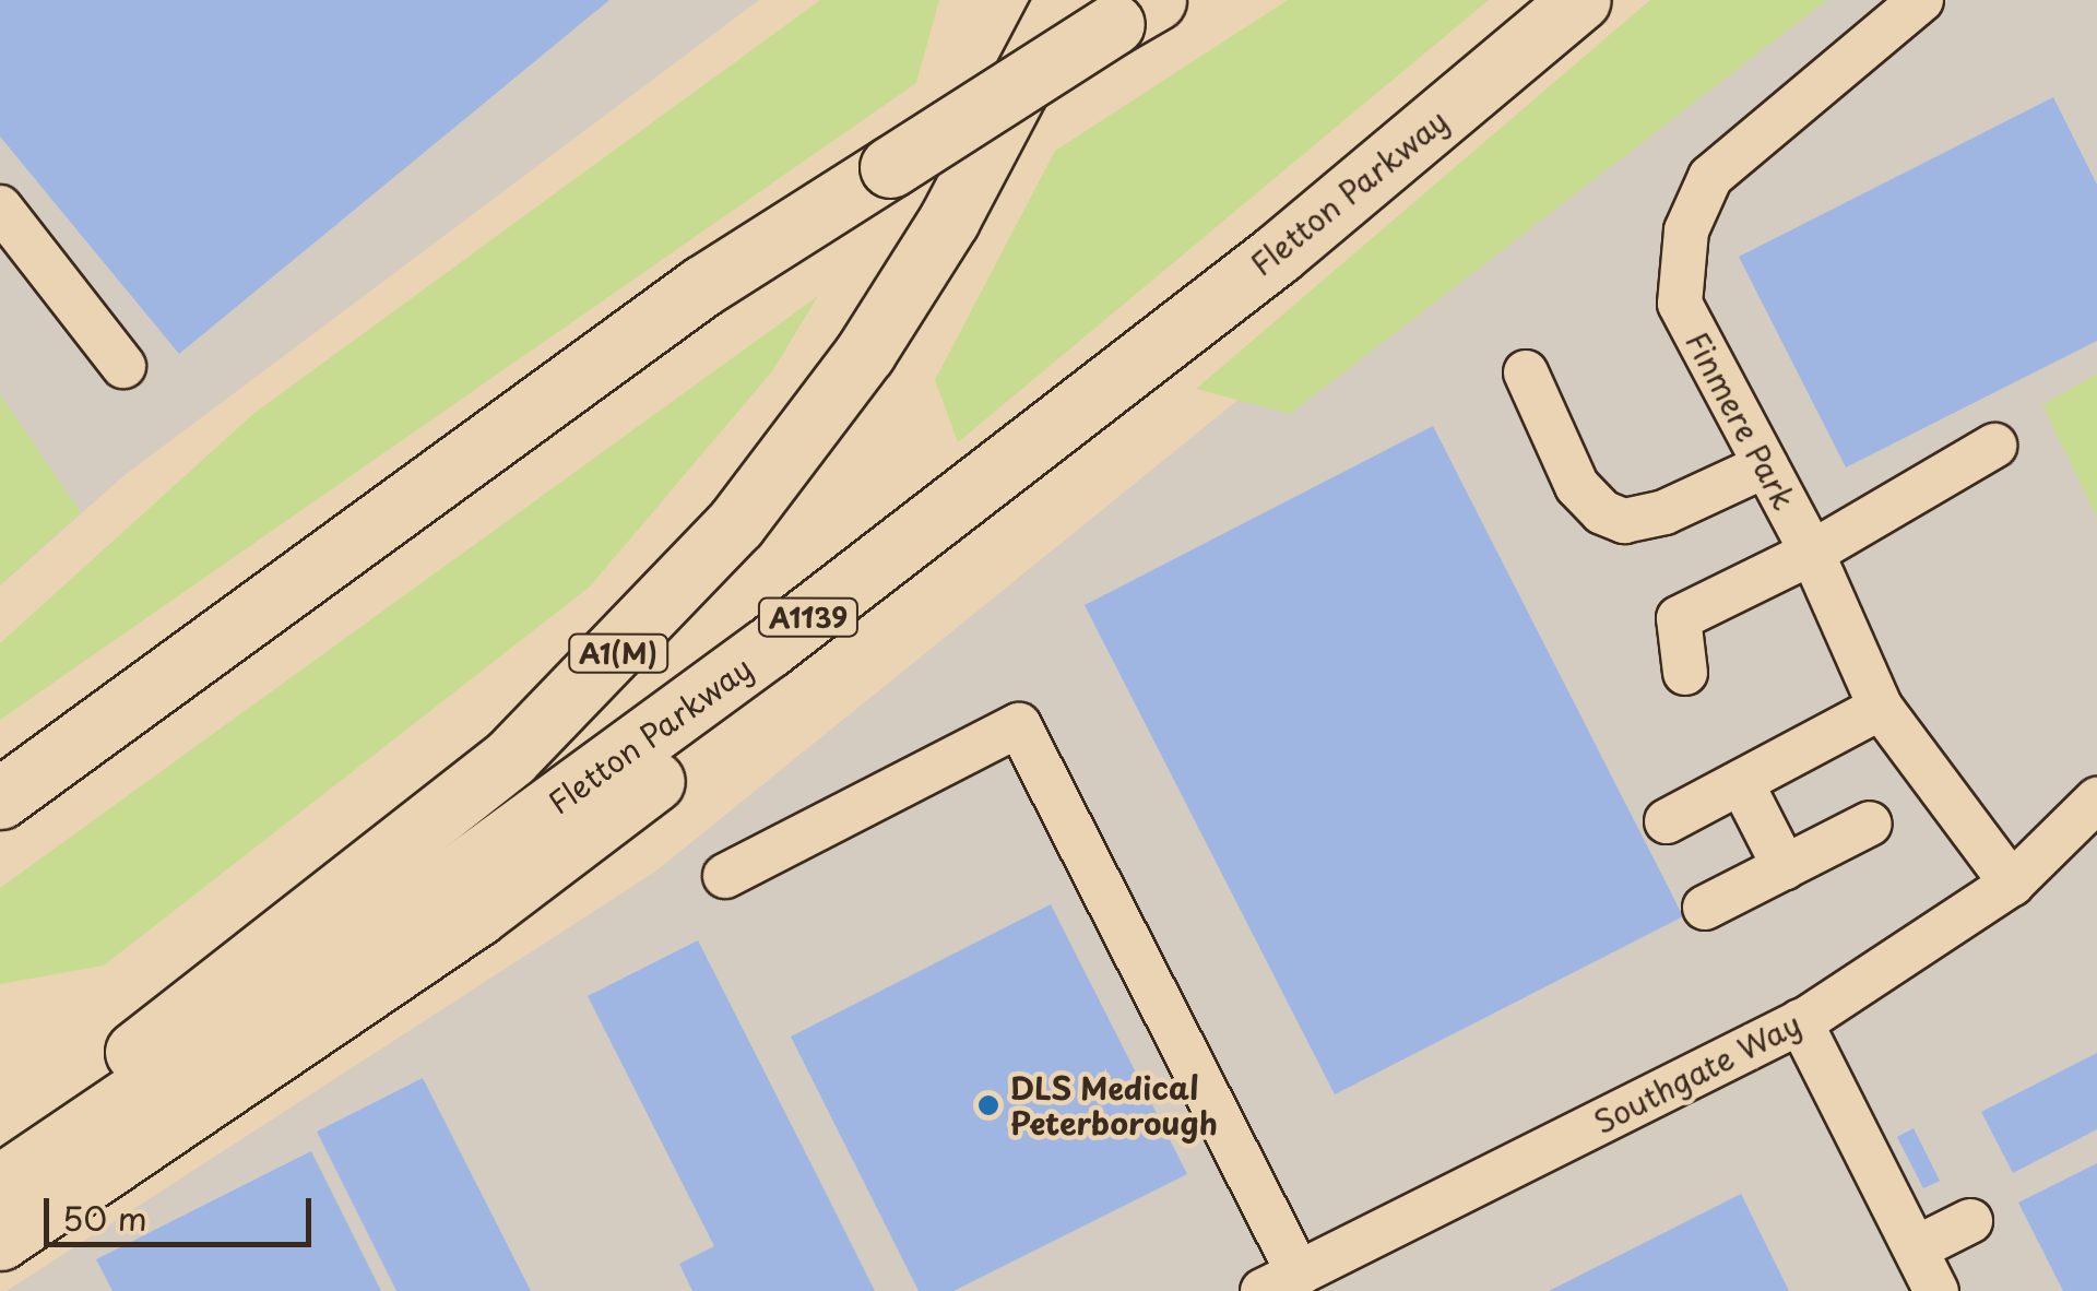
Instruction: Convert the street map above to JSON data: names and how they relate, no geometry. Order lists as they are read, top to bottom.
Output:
{
  "streets": {
    "highway": ["Fletton Parkway", "A1139", "A1(M)"],
    "street": ["Finmere Park", "Southgate Way"]
  },
  "crossings": [
    ["Finmere Park", "Southgate Way"]
  ],
  "places": ["DLS Medical Peterborough"],
  "scale_bar": "50 m"
}
